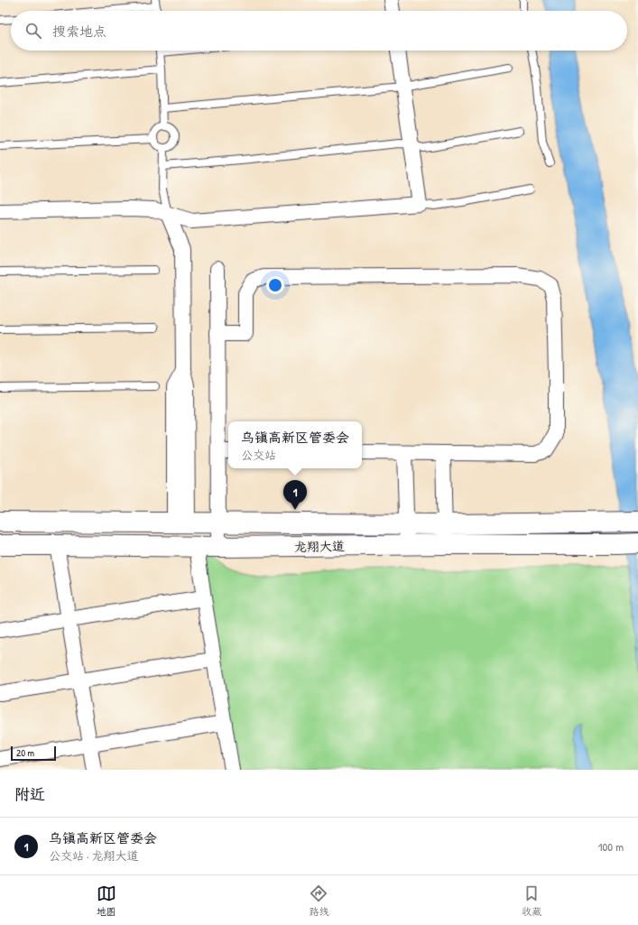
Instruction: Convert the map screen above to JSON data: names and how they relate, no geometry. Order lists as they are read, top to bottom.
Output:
{
  "streets": {
    "main road": ["龙翔大道"]
  },
  "scale_bar": "20 m",
  "page": {
    "search": "搜索地点",
    "popup": ["乌镇高新区管委会", "公交站"],
    "pins": "1",
    "scale": "20 m",
    "heading": "附近",
    "list": [
      {
        "mark": "1",
        "name": "乌镇高新区管委会",
        "note": "公交站 · 龙翔大道",
        "value": "100 m"
      }
    ],
    "nav": ["地图", "路线", "收藏"]
  }
}
